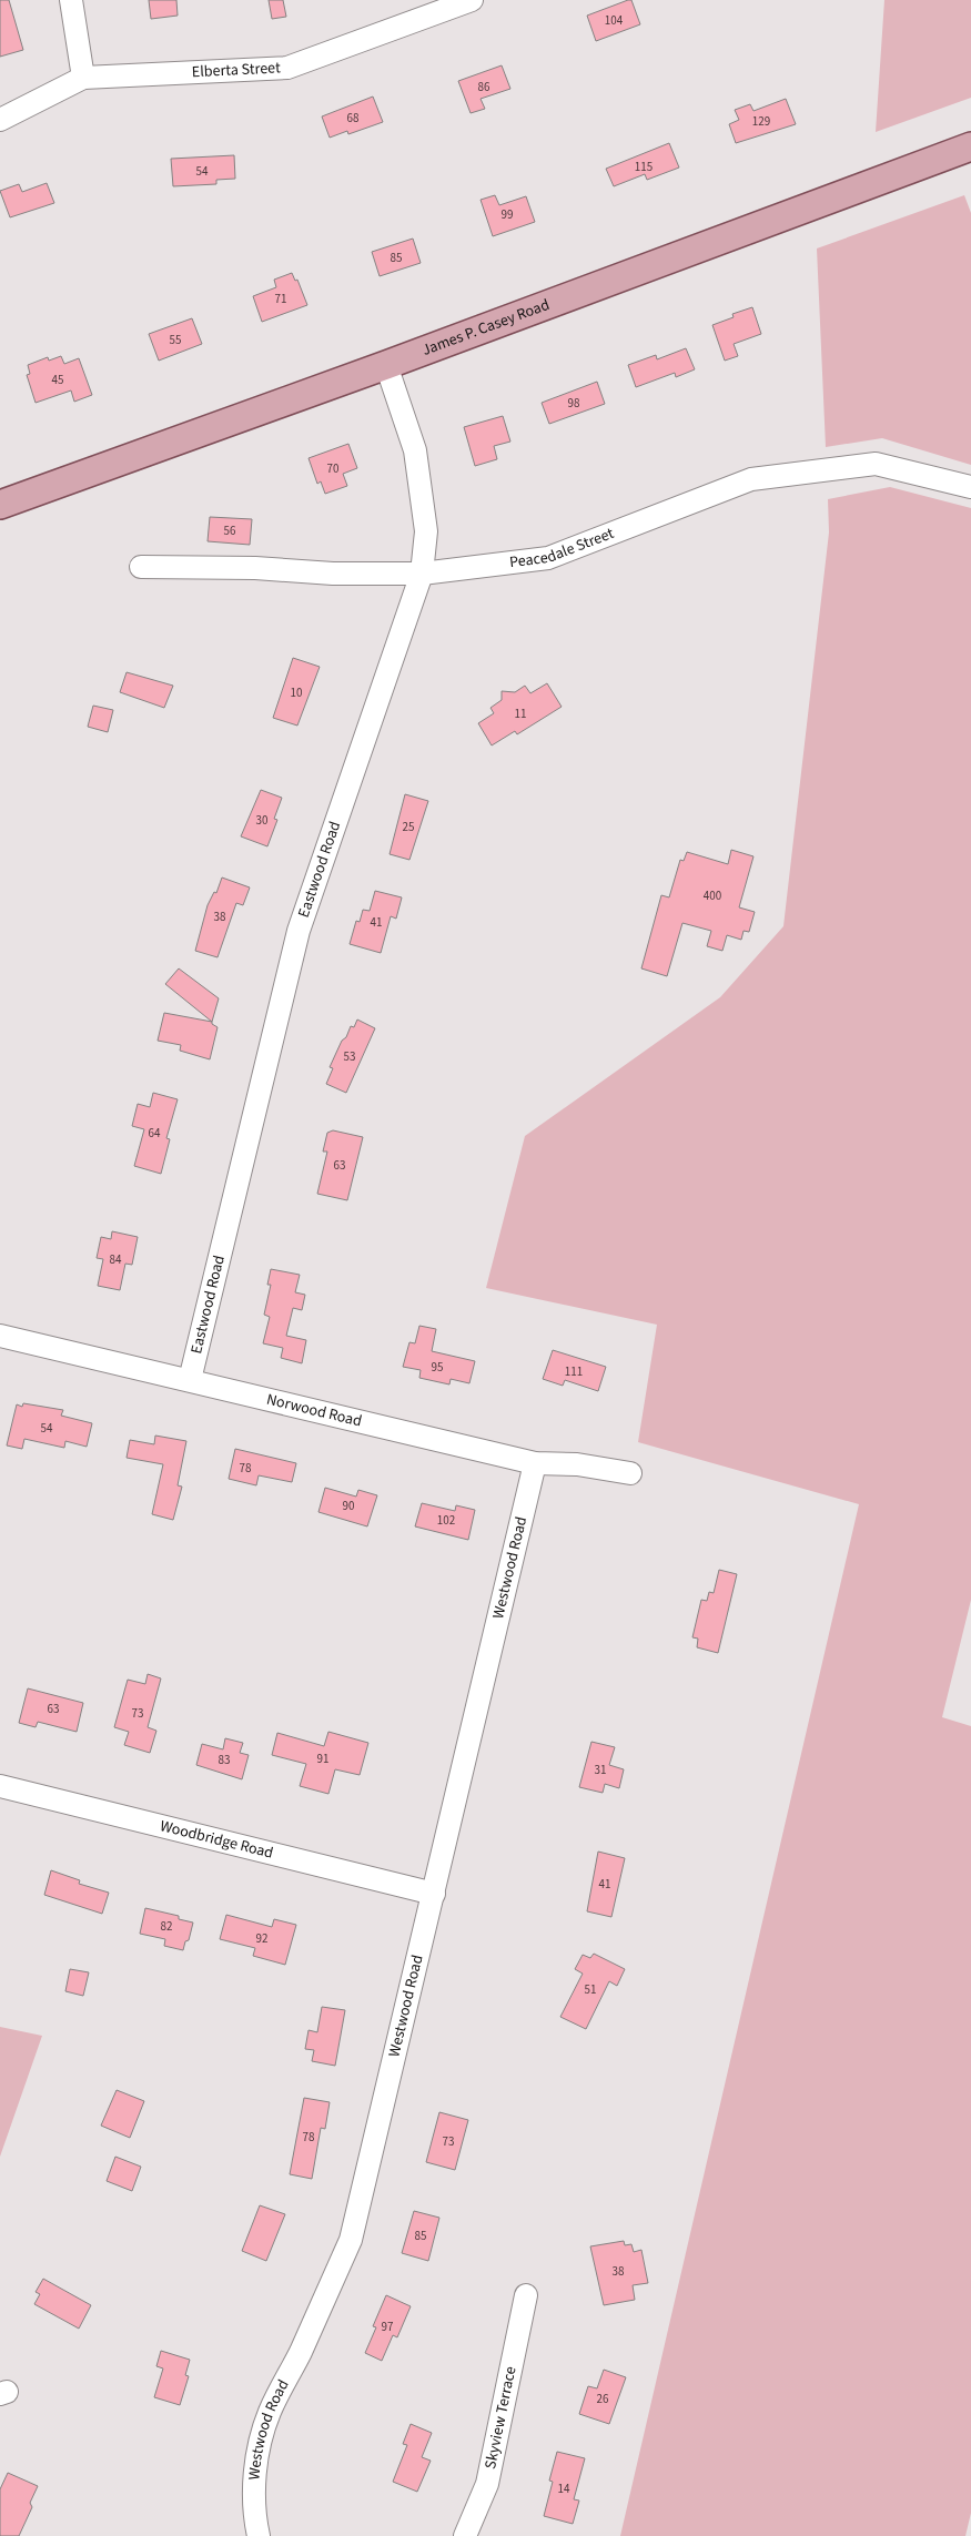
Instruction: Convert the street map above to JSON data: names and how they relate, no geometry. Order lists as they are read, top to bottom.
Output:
{
  "streets": {
    "main road": ["James P. Casey Road"],
    "street": [
      "Elberta Street",
      "Peacedale Street",
      "Eastwood Road",
      "Norwood Road",
      "Westwood Road",
      "Woodbridge Road",
      "Skyview Terrace"
    ]
  },
  "crossings": [
    ["James P. Casey Road", "Eastwood Road"],
    ["Peacedale Street", "Eastwood Road"],
    ["Eastwood Road", "Norwood Road"],
    ["Norwood Road", "Westwood Road"],
    ["Westwood Road", "Woodbridge Road"]
  ],
  "house_numbers": [
    "104",
    "86",
    "68",
    "129",
    "115",
    "54",
    "99",
    "85",
    "71",
    "55",
    "45",
    "98",
    "70",
    "56",
    "10",
    "11",
    "30",
    "25",
    "400",
    "38",
    "41",
    "53",
    "64",
    "63",
    "84",
    "95",
    "111",
    "54",
    "78",
    "90",
    "102",
    "63",
    "73",
    "91",
    "83",
    "31",
    "41",
    "82",
    "92",
    "51",
    "78",
    "73",
    "85",
    "38",
    "97",
    "26",
    "14"
  ]
}
